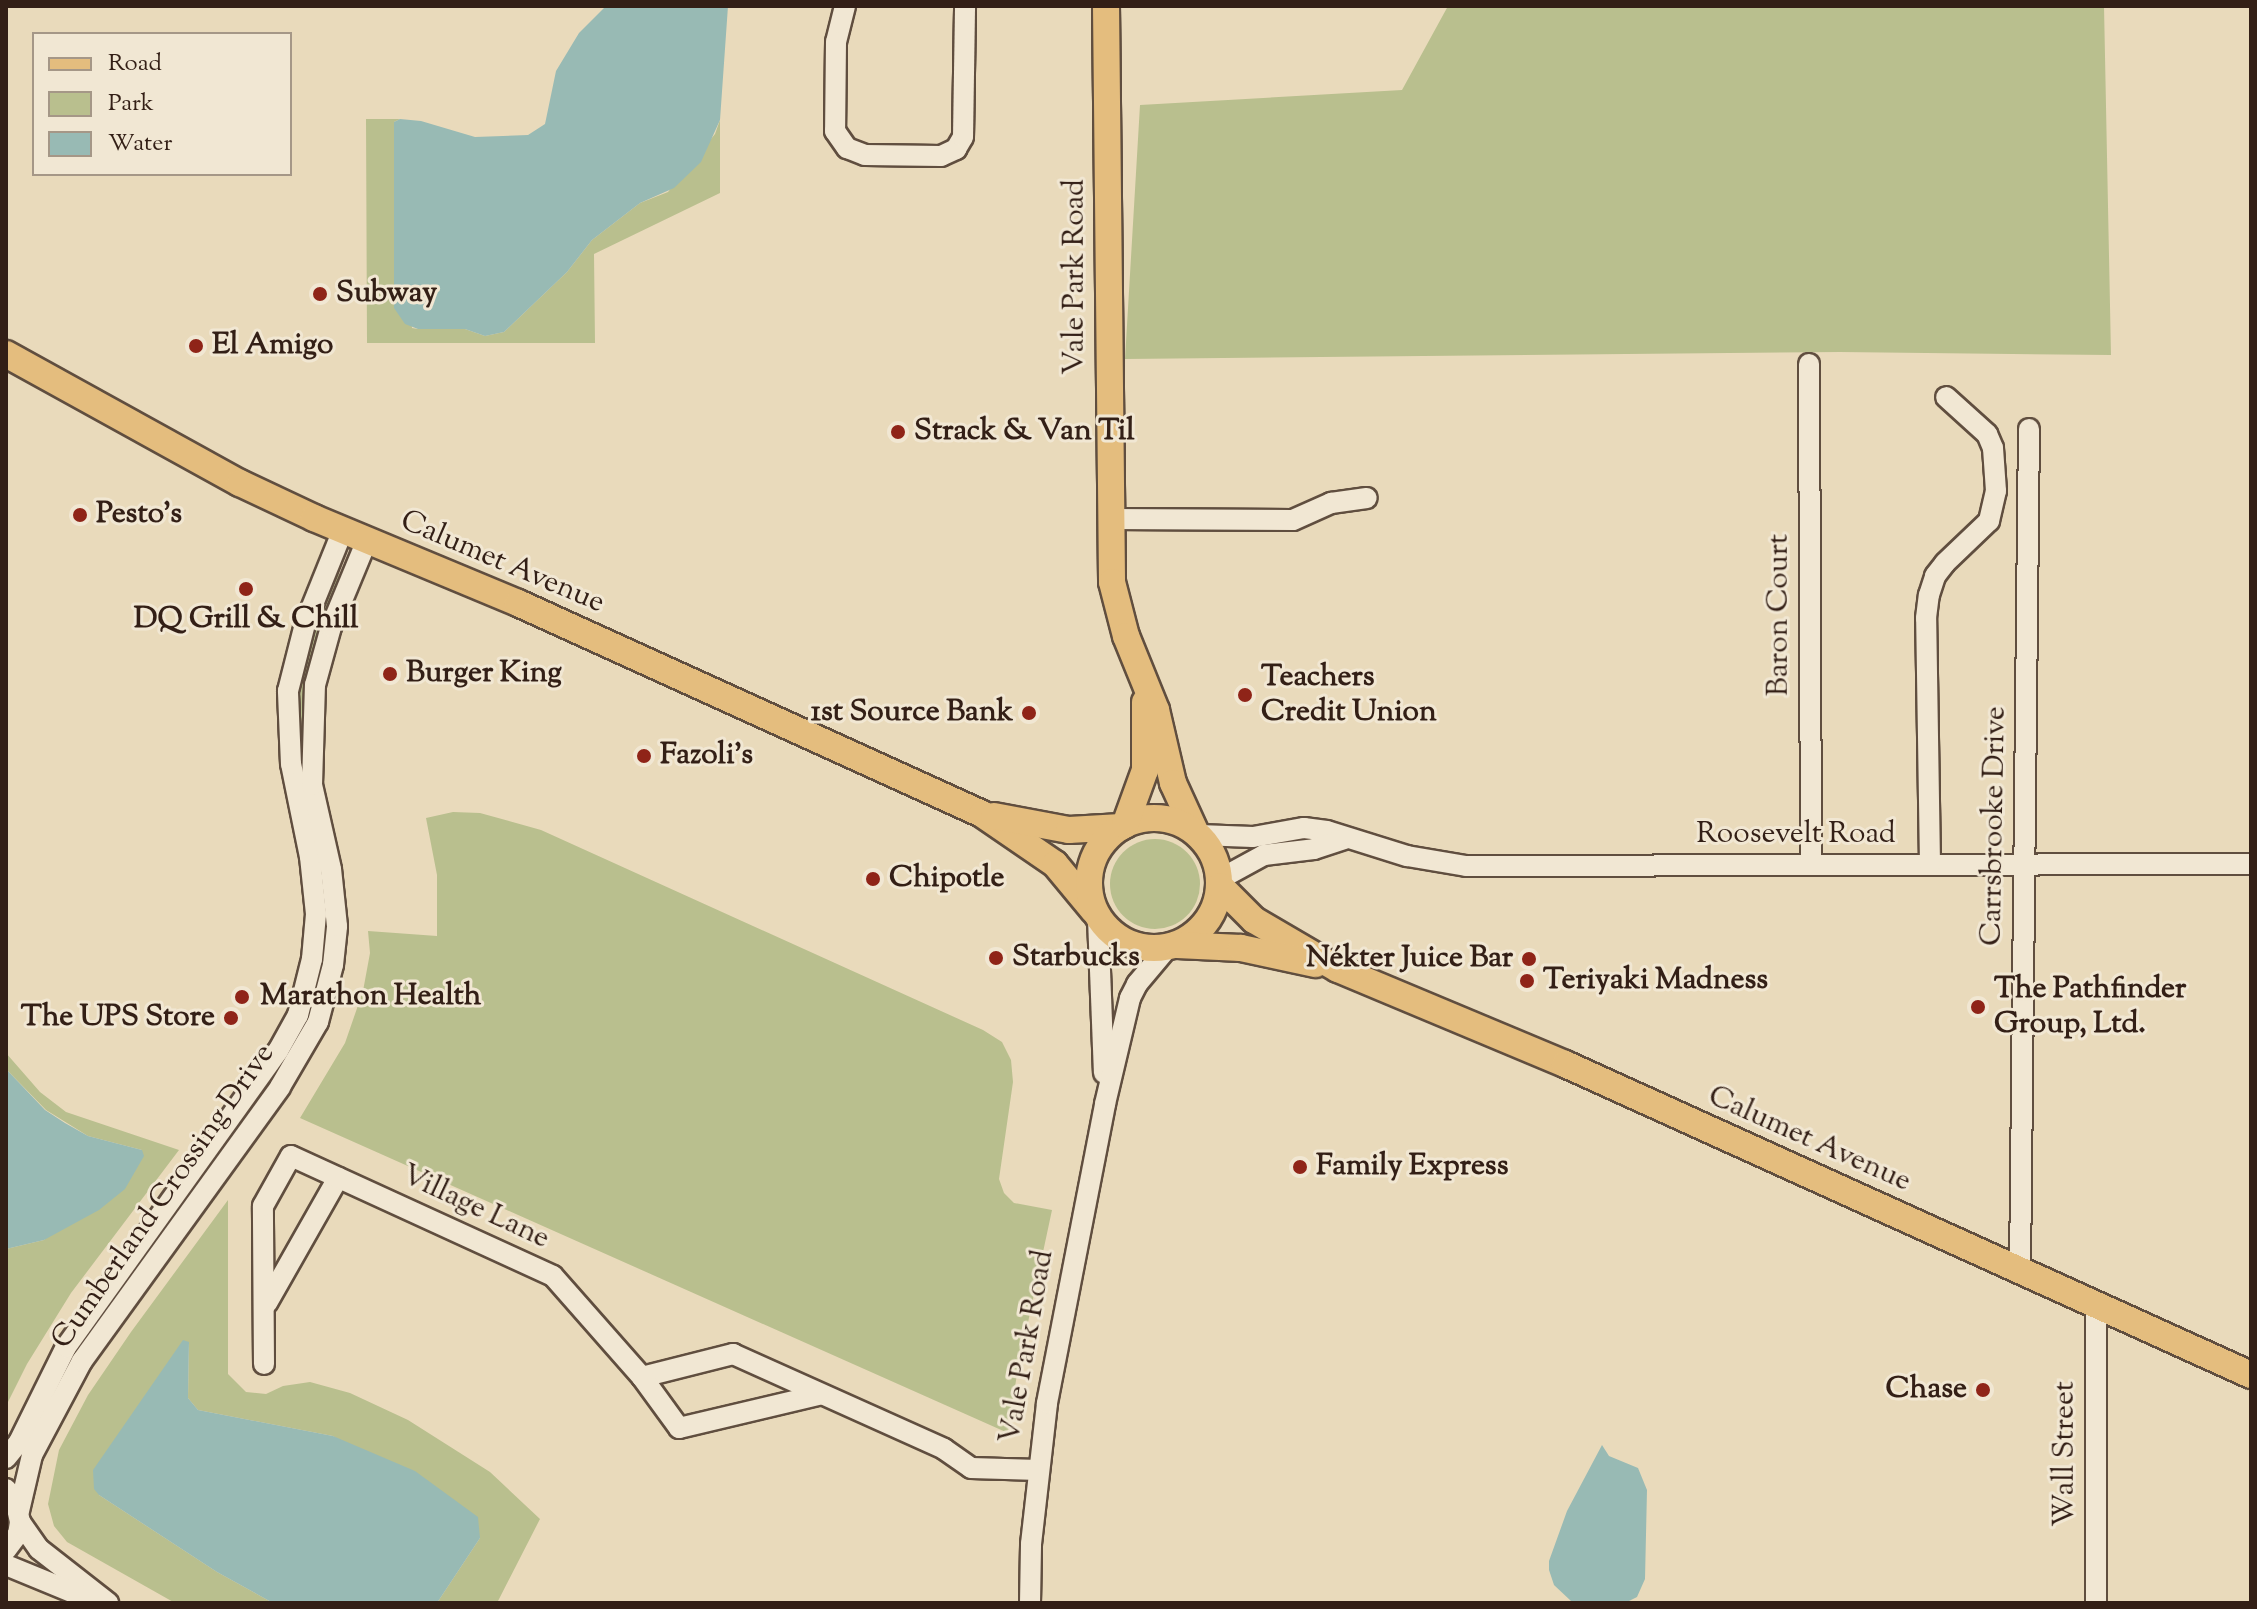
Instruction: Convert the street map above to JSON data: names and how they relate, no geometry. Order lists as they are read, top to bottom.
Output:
{
  "streets": {
    "main road": ["Vale Park Road", "Calumet Avenue"],
    "street": [
      "Baron Court",
      "Carrsbrooke Drive",
      "Roosevelt Road",
      "Cumberland Crossing Drive",
      "Village Lane",
      "Wall Street"
    ]
  },
  "crossings": [
    ["Vale Park Road", "Calumet Avenue"],
    ["Vale Park Road", "Roosevelt Road"],
    ["Calumet Avenue", "Carrsbrooke Drive"],
    ["Calumet Avenue", "Roosevelt Road"],
    ["Calumet Avenue", "Cumberland Crossing Drive"],
    ["Calumet Avenue", "Wall Street"],
    ["Baron Court", "Roosevelt Road"],
    ["Carrsbrooke Drive", "Roosevelt Road"]
  ],
  "places": [
    "Subway",
    "El Amigo",
    "Strack & Van Til",
    "Pesto's",
    "DQ Grill & Chill",
    "Burger King",
    "Teachers Credit Union",
    "1st Source Bank",
    "Fazoli's",
    "Chipotle",
    "Starbucks",
    "Nékter Juice Bar",
    "Teriyaki Madness",
    "Marathon Health",
    "The Pathfinder Group, Ltd.",
    "The UPS Store",
    "Family Express",
    "Chase"
  ],
  "legend": ["Road", "Park", "Water"]
}
